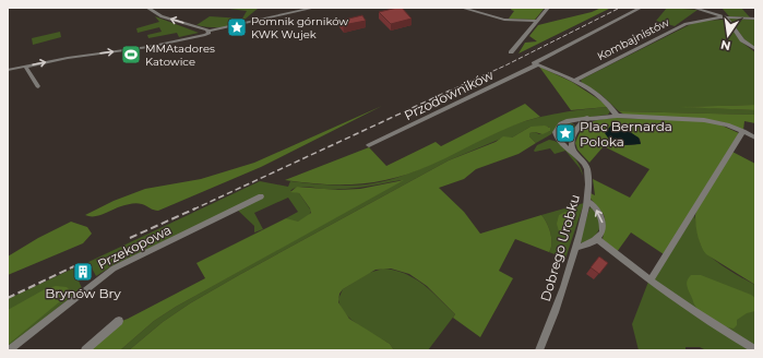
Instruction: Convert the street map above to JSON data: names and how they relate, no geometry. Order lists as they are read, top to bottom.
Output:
{
  "streets": {
    "street": [
      "Kombajnistów",
      "Przodowników",
      "Przekopowa",
      "Dobrego Urobku"
    ]
  },
  "places": {
    "place": ["Pomnik górników KWK Wujek", "Plac Bernarda Poloka"],
    "sports": ["MMAtadores Katowice"],
    "building": ["Brynów Bry"]
  },
  "north": "bottom"
}
